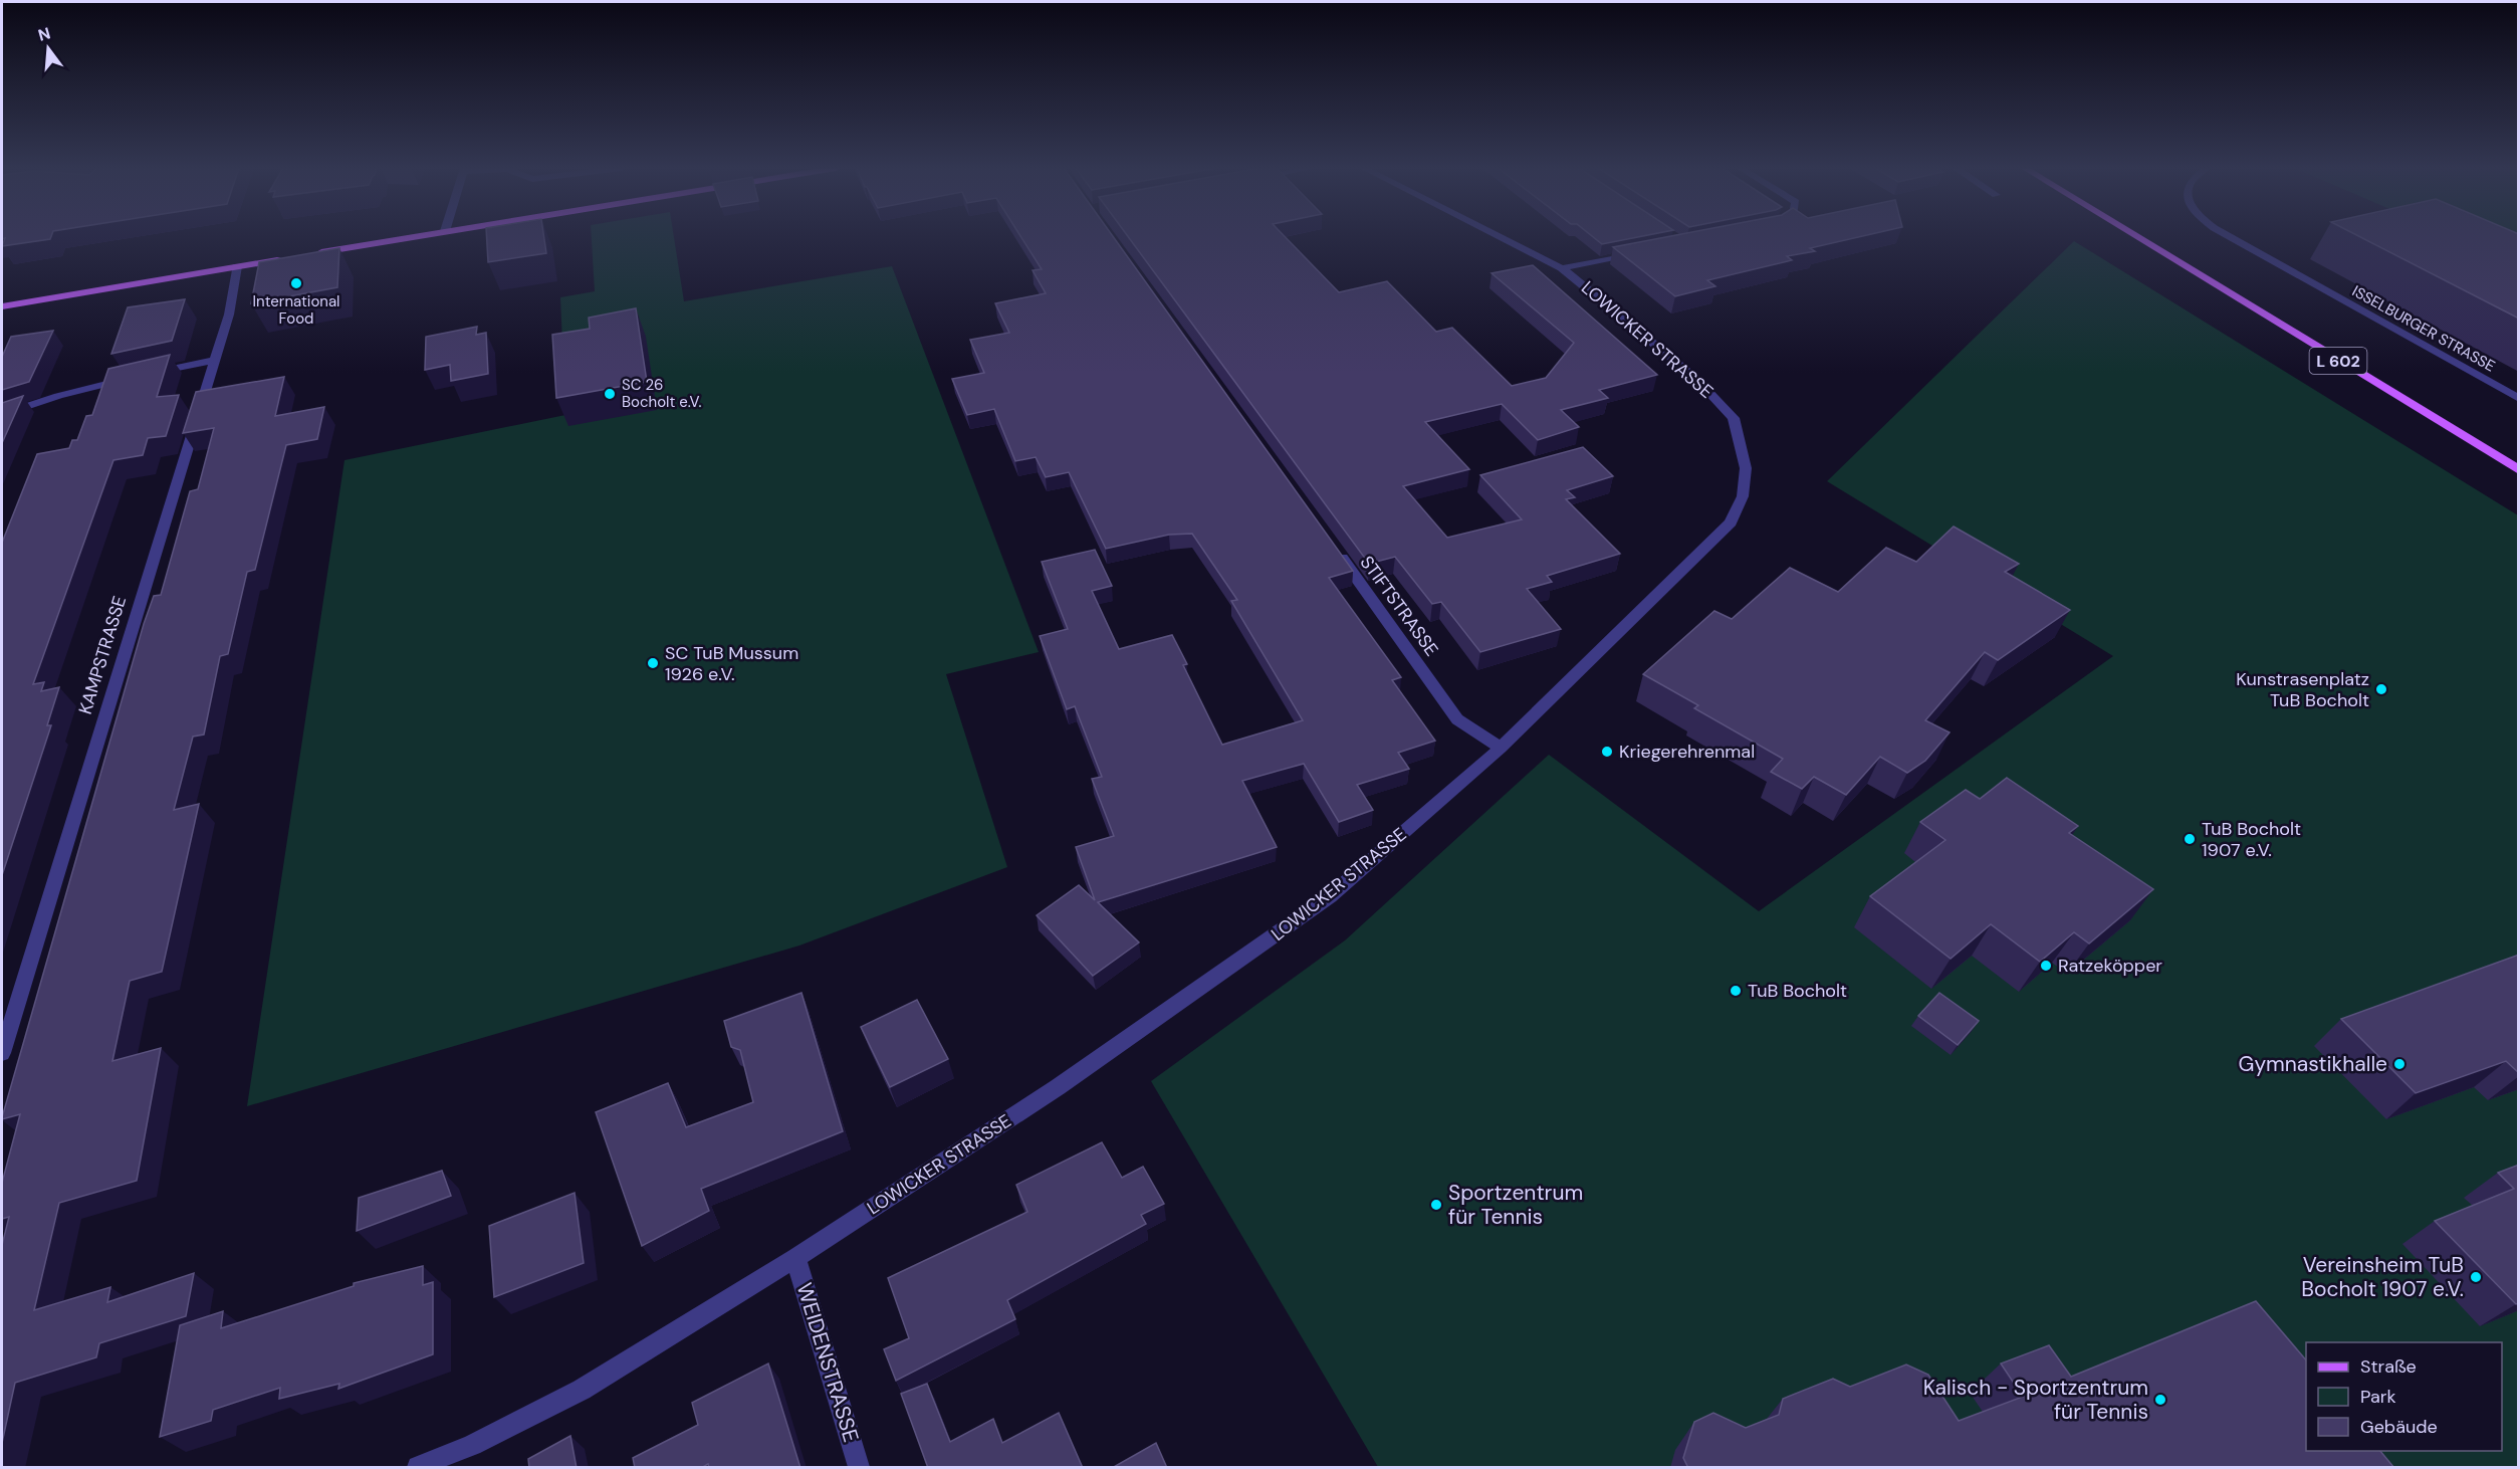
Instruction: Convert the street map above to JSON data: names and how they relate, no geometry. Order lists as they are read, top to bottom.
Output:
{
  "streets": {
    "main road": ["L 602"],
    "street": [
      "ISSELBURGER STRASSE",
      "LOWICKER STRASSE",
      "STIFTSTRASSE",
      "KAMPSTRASSE",
      "WEIDENSTRASSE"
    ]
  },
  "crossings": [
    ["LOWICKER STRASSE", "STIFTSTRASSE"],
    ["LOWICKER STRASSE", "WEIDENSTRASSE"]
  ],
  "places": [
    "International Food",
    "SC 26 Bocholt e.V.",
    "SC TuB Mussum 1926 e.V.",
    "Kunstrasenplatz TuB Bocholt",
    "Kriegerehrenmal",
    "TuB Bocholt 1907 e.V.",
    "Ratzeköpper",
    "TuB Bocholt",
    "Gymnastikhalle",
    "Sportzentrum für Tennis",
    "Vereinsheim TuB Bocholt 1907 e.V.",
    "Kalisch - Sportzentrum für Tennis"
  ],
  "legend": ["Straße", "Park", "Gebäude"],
  "north": "top"
}
